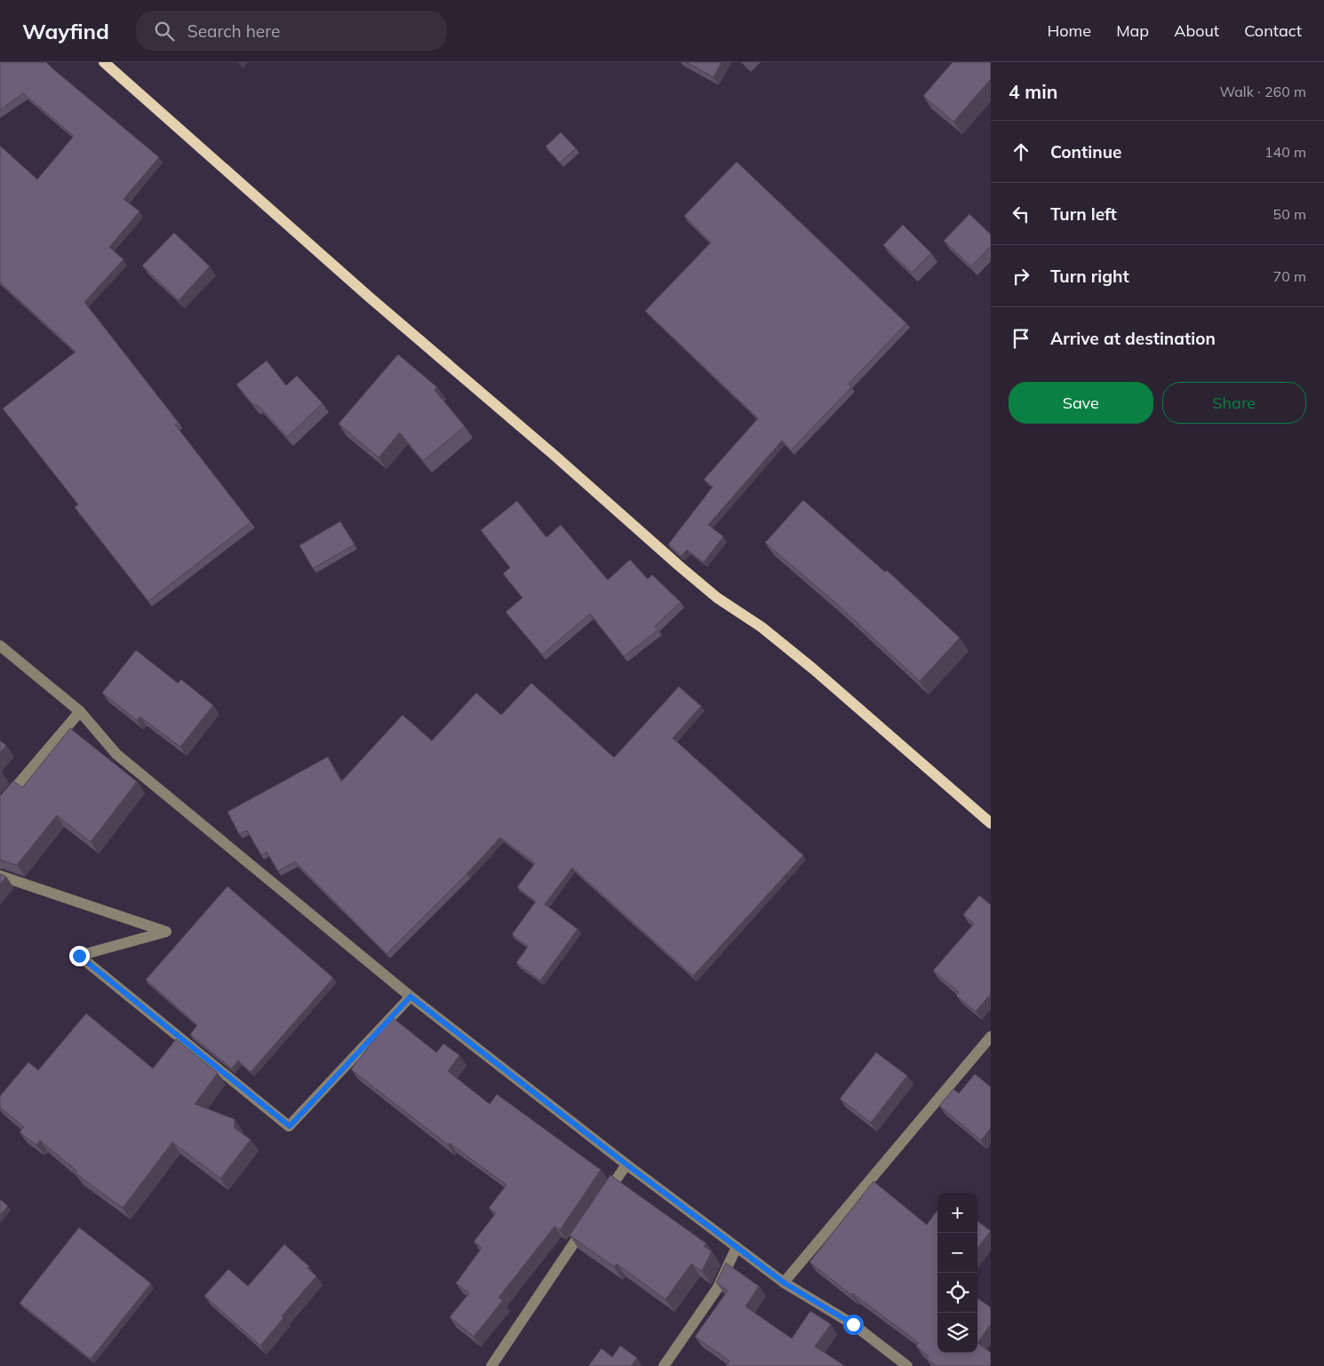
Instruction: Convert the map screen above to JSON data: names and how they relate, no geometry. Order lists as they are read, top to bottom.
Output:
{
  "page": {
    "header": "Wayfind",
    "search": "Search here",
    "nav": [
      "Home",
      "Map",
      "About",
      "Contact"
    ],
    "heading": ["4 min", "Walk · 260 m"],
    "list": [
      ["Continue", "140 m"],
      ["Turn left", "50 m"],
      ["Turn right", "70 m"],
      "Arrive at destination"
    ],
    "buttons": ["Save", "Share"],
    "map_buttons": ["+", "−"]
  }
}
